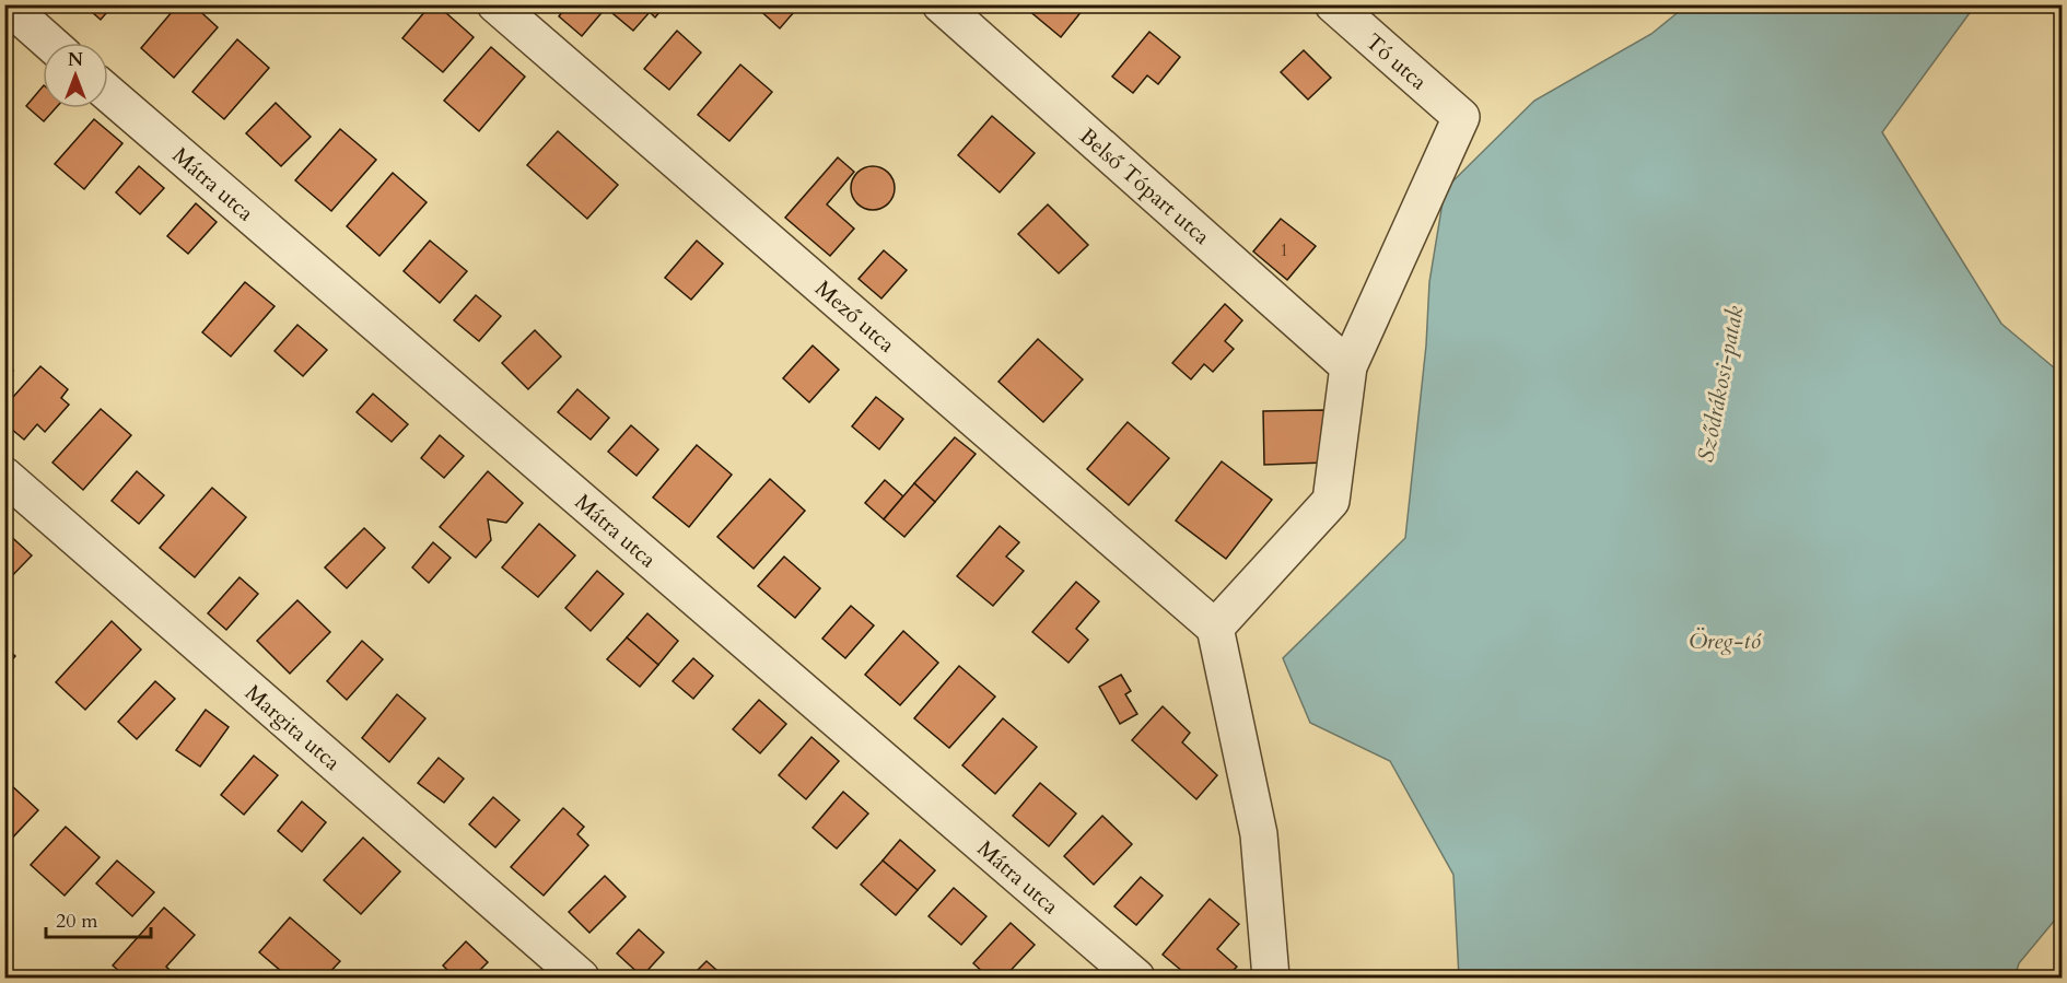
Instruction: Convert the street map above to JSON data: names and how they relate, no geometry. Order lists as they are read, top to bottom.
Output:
{
  "streets": {
    "street": [
      "Tó utca",
      "Mátra utca",
      "Belső Tópart utca",
      "Mező utca",
      "Margita utca"
    ]
  },
  "crossings": [
    ["Tó utca", "Belső Tópart utca"]
  ],
  "water": ["Sződrákosi-patak", "Öreg-tó"],
  "house_numbers": ["1"],
  "scale_bar": "20 m",
  "north": "top"
}
